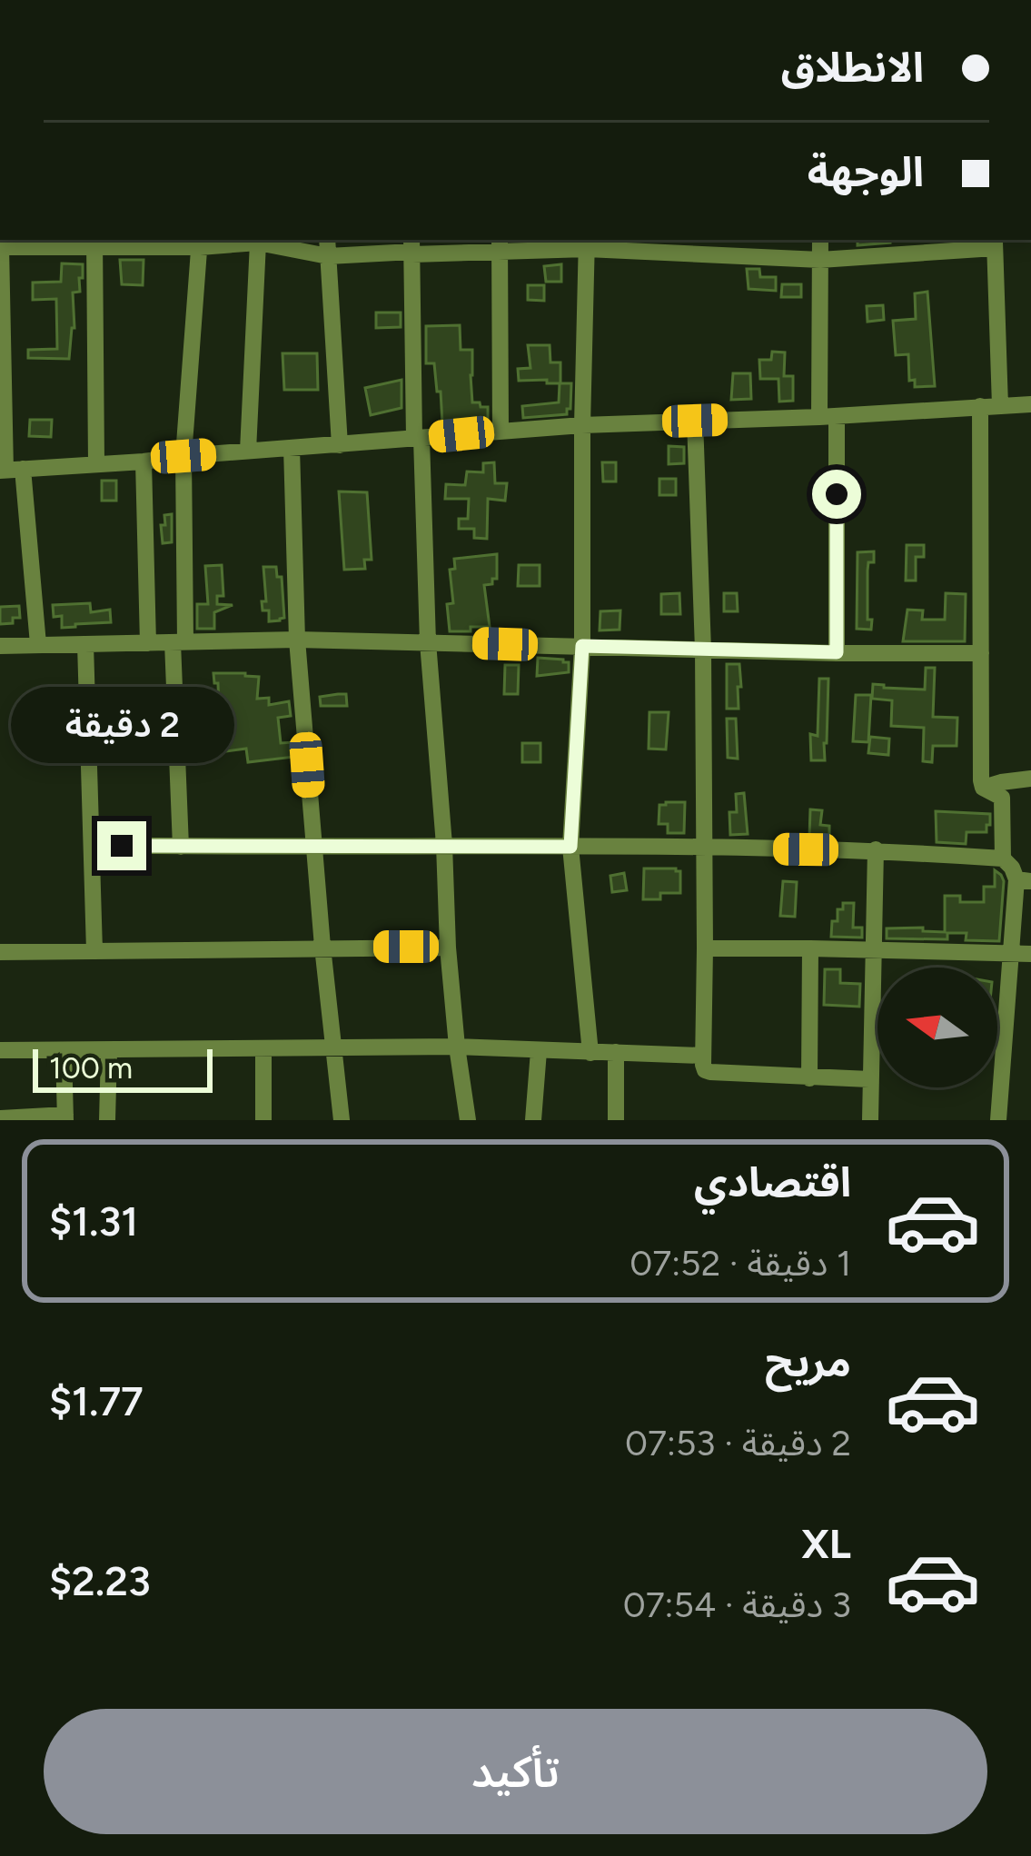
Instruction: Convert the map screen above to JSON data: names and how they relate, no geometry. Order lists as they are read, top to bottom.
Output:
{
  "scale_bar": "100 m",
  "north": "left",
  "page": {
    "banner": ["الانطلاق", "الوجهة"],
    "bubble": "2 دقيقة",
    "scale": "100 m",
    "list": [
      {
        "name": "اقتصادي",
        "note": "1 دقيقة · 07:52",
        "value": "$1.31"
      },
      {
        "name": "مريح",
        "note": "2 دقيقة · 07:53",
        "value": "$1.77"
      },
      {
        "name": "XL",
        "note": "3 دقيقة · 07:54",
        "value": "$2.23"
      }
    ],
    "buttons": "تأكيد"
  }
}
